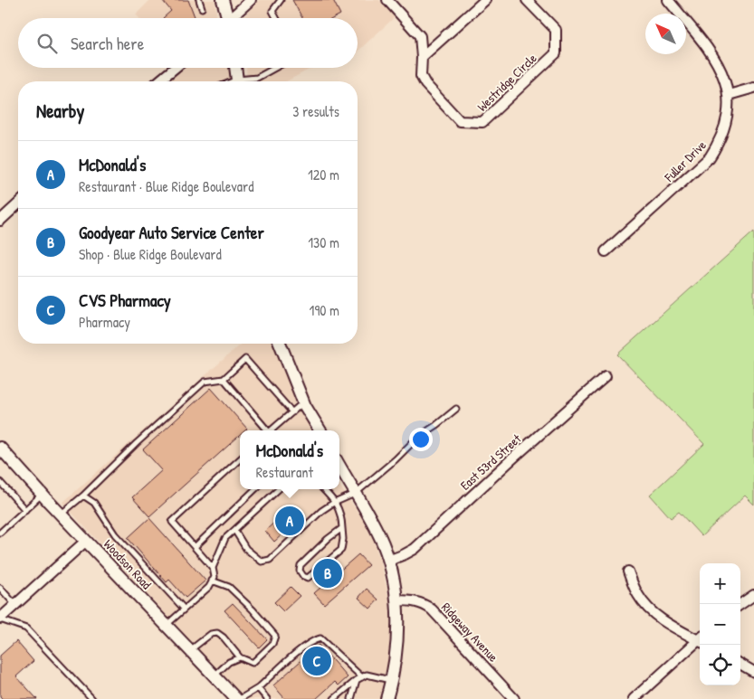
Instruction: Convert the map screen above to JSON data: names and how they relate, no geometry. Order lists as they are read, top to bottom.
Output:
{
  "streets": {
    "street": [
      "Westridge Circle",
      "Fuller Drive",
      "East 53rd Street",
      "Woodson Road",
      "Ridgeway Avenue"
    ]
  },
  "north": "top left",
  "page": {
    "search": "Search here",
    "heading": ["Nearby", "3 results"],
    "list": [
      {
        "mark": "A",
        "name": "McDonald's",
        "note": "Restaurant · Blue Ridge Boulevard",
        "value": "120 m"
      },
      {
        "mark": "B",
        "name": "Goodyear Auto Service Center",
        "note": "Shop · Blue Ridge Boulevard",
        "value": "130 m"
      },
      {
        "mark": "C",
        "name": "CVS Pharmacy",
        "note": "Pharmacy",
        "value": "190 m"
      }
    ],
    "popup": ["McDonald's", "Restaurant"],
    "pins": ["A", "B", "C"],
    "map_buttons": ["+", "−"]
  }
}
